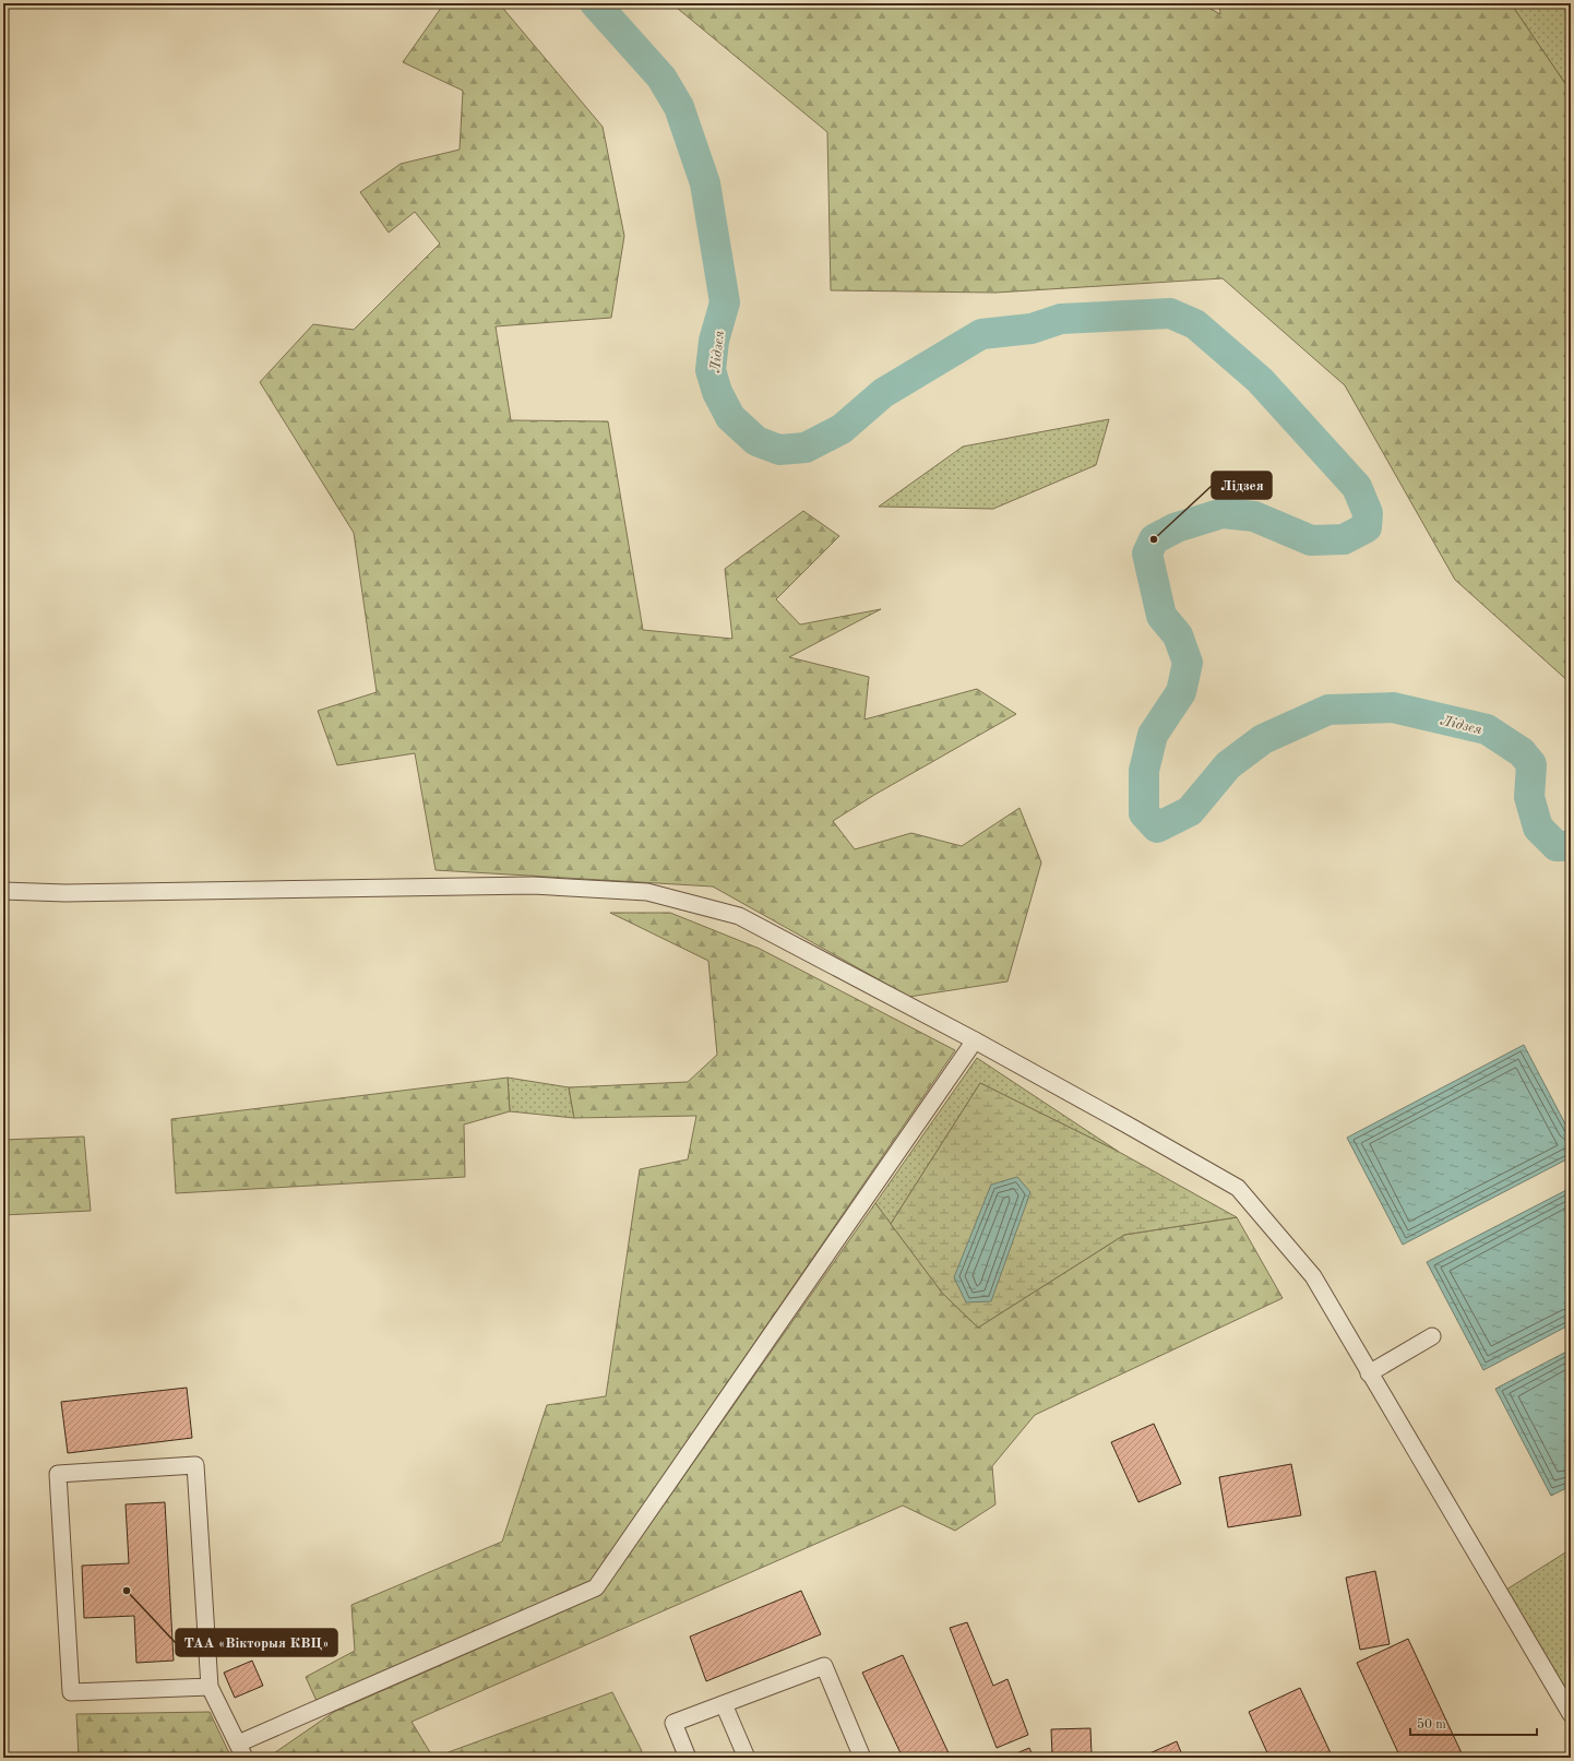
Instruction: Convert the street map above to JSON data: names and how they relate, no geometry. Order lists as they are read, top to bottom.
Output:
{
  "water": ["Лідзея"],
  "places": ["Лідзея", "ТАА «Вікторыя КВЦ»"],
  "scale_bar": "50 m"
}
